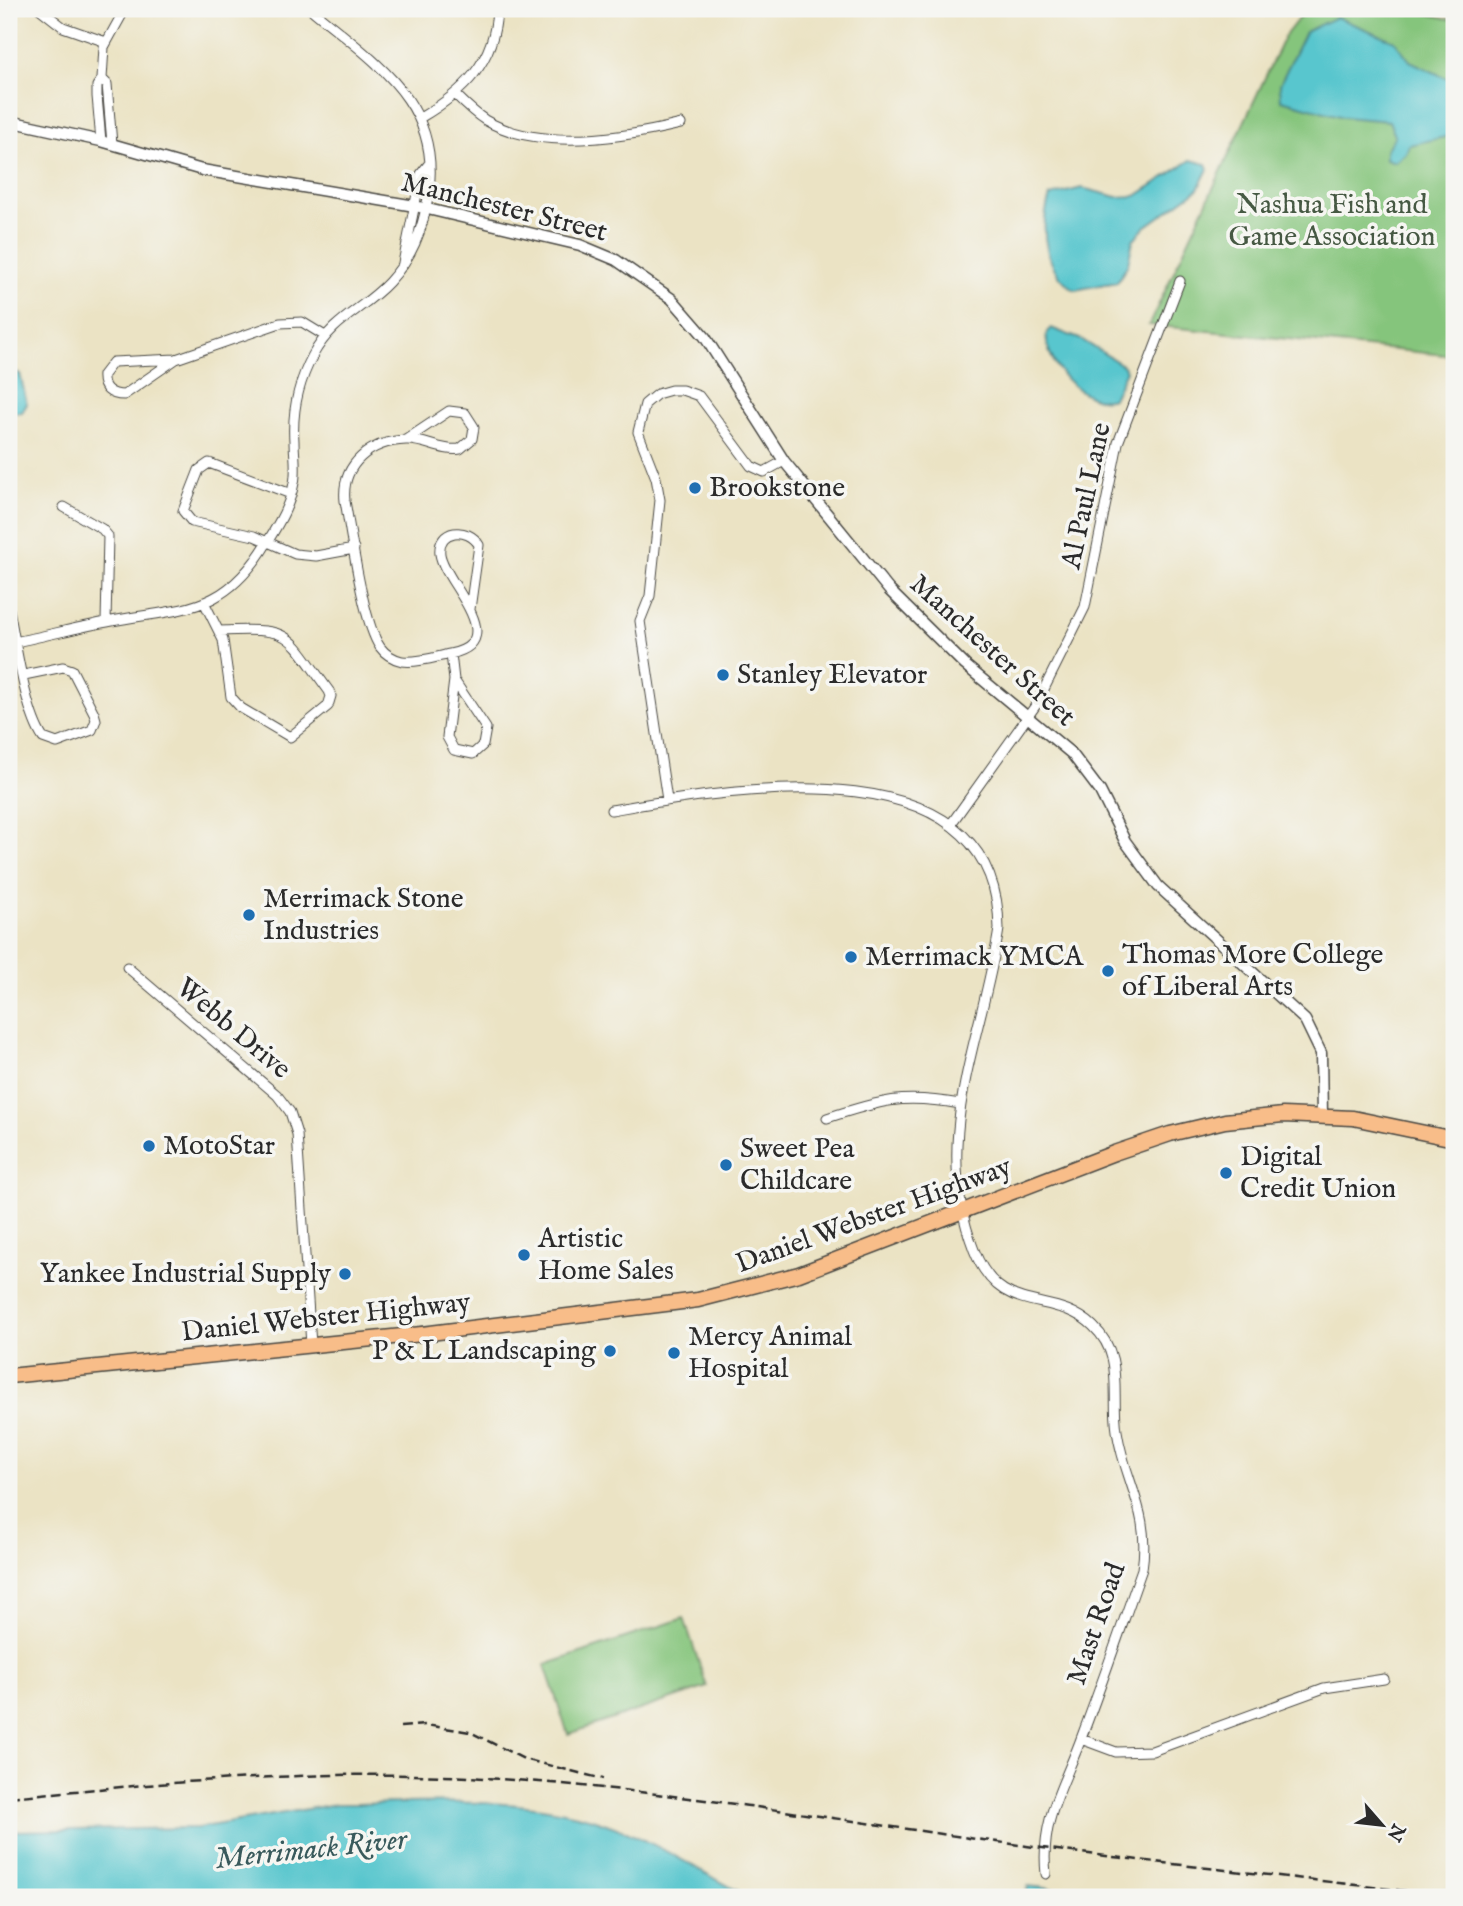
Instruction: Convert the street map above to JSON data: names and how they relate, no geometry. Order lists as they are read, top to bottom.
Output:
{
  "streets": {
    "main road": ["Daniel Webster Highway"],
    "street": [
      "Manchester Street",
      "Al Paul Lane",
      "Webb Drive",
      "Mast Road"
    ]
  },
  "crossings": [
    ["Manchester Street", "Al Paul Lane"],
    ["Manchester Street", "Daniel Webster Highway"],
    ["Al Paul Lane", "Mast Road"],
    ["Webb Drive", "Daniel Webster Highway"],
    ["Daniel Webster Highway", "Mast Road"]
  ],
  "water": ["Merrimack River"],
  "parks": ["Nashua Fish and Game Association"],
  "places": [
    "Brookstone",
    "Stanley Elevator",
    "Merrimack Stone Industries",
    "Merrimack YMCA",
    "Thomas More College of Liberal Arts",
    "MotoStar",
    "Sweet Pea Childcare",
    "Digital Credit Union",
    "Artistic Home Sales",
    "Yankee Industrial Supply",
    "P & L Landscaping",
    "Mercy Animal Hospital"
  ],
  "north": "bottom right"
}
